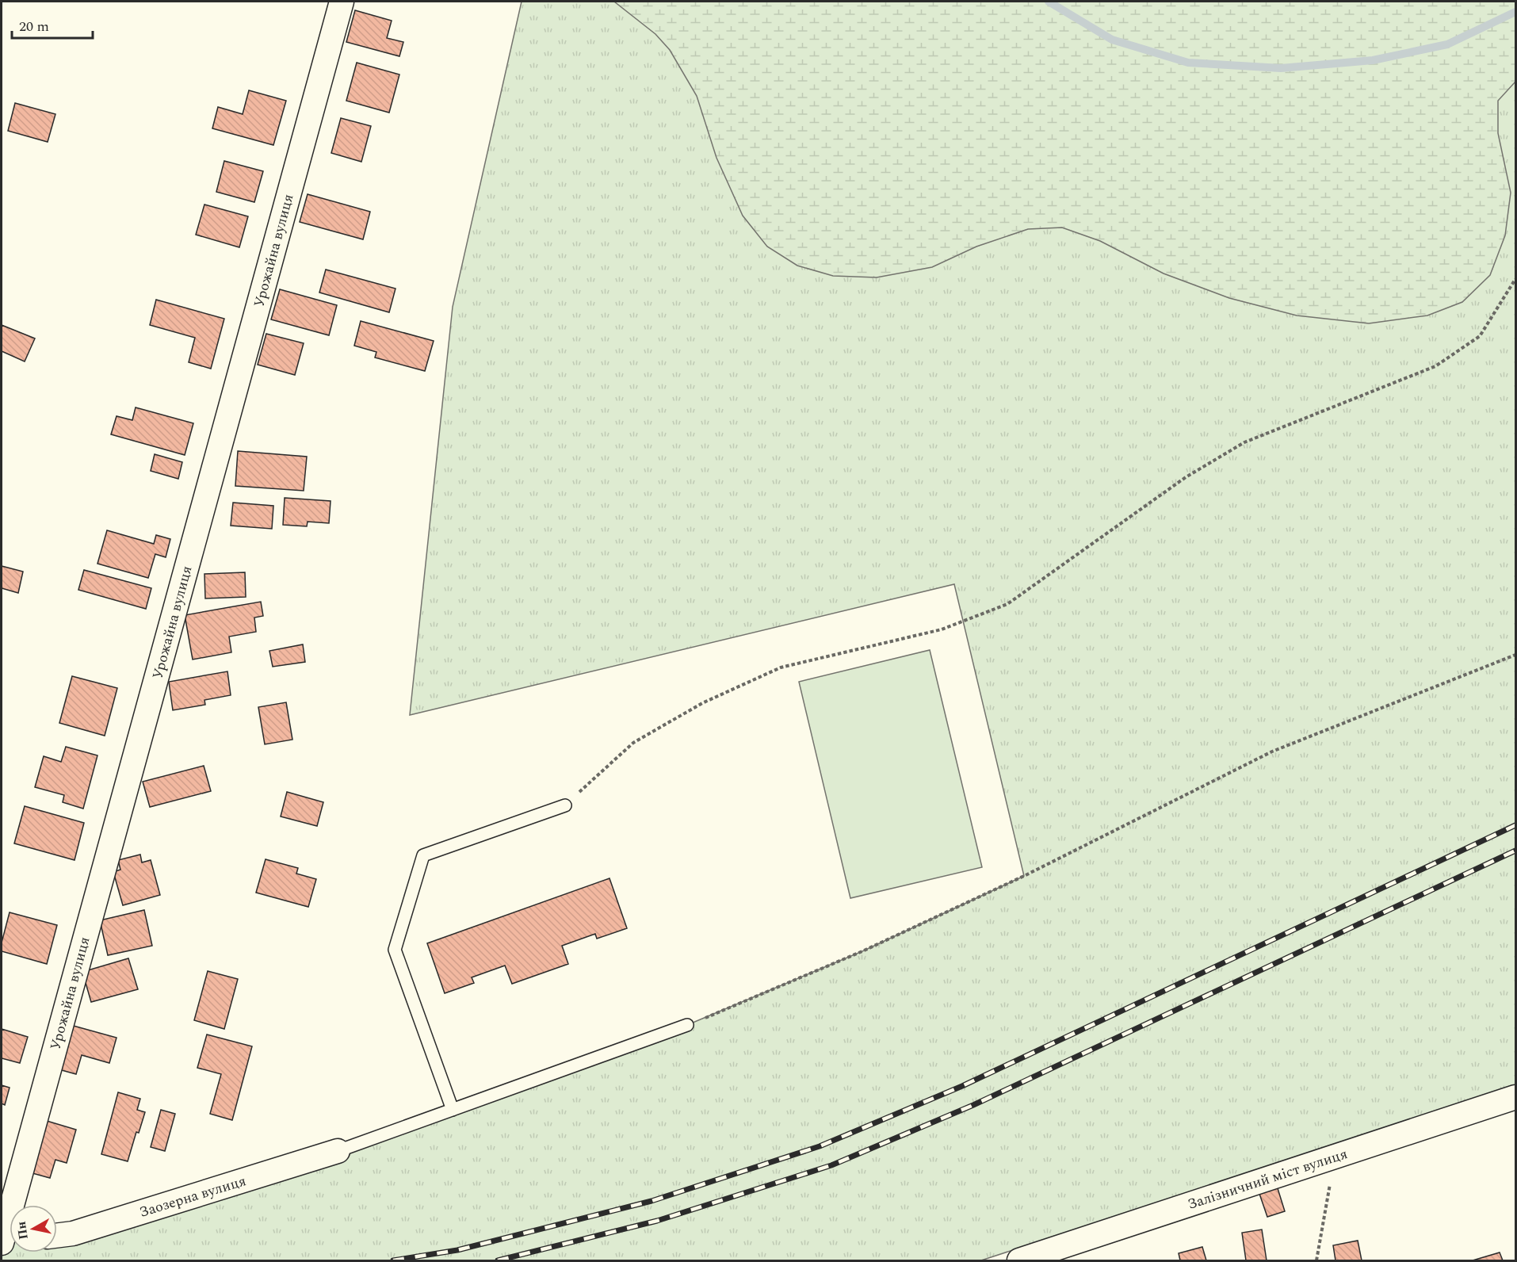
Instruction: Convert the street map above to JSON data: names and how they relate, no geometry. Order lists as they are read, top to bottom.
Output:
{
  "streets": {
    "street": ["Урожайна вулиця", "Залізничний міст вулиця", "Заозерна вулиця"]
  },
  "scale_bar": "20 m",
  "north": "left"
}
